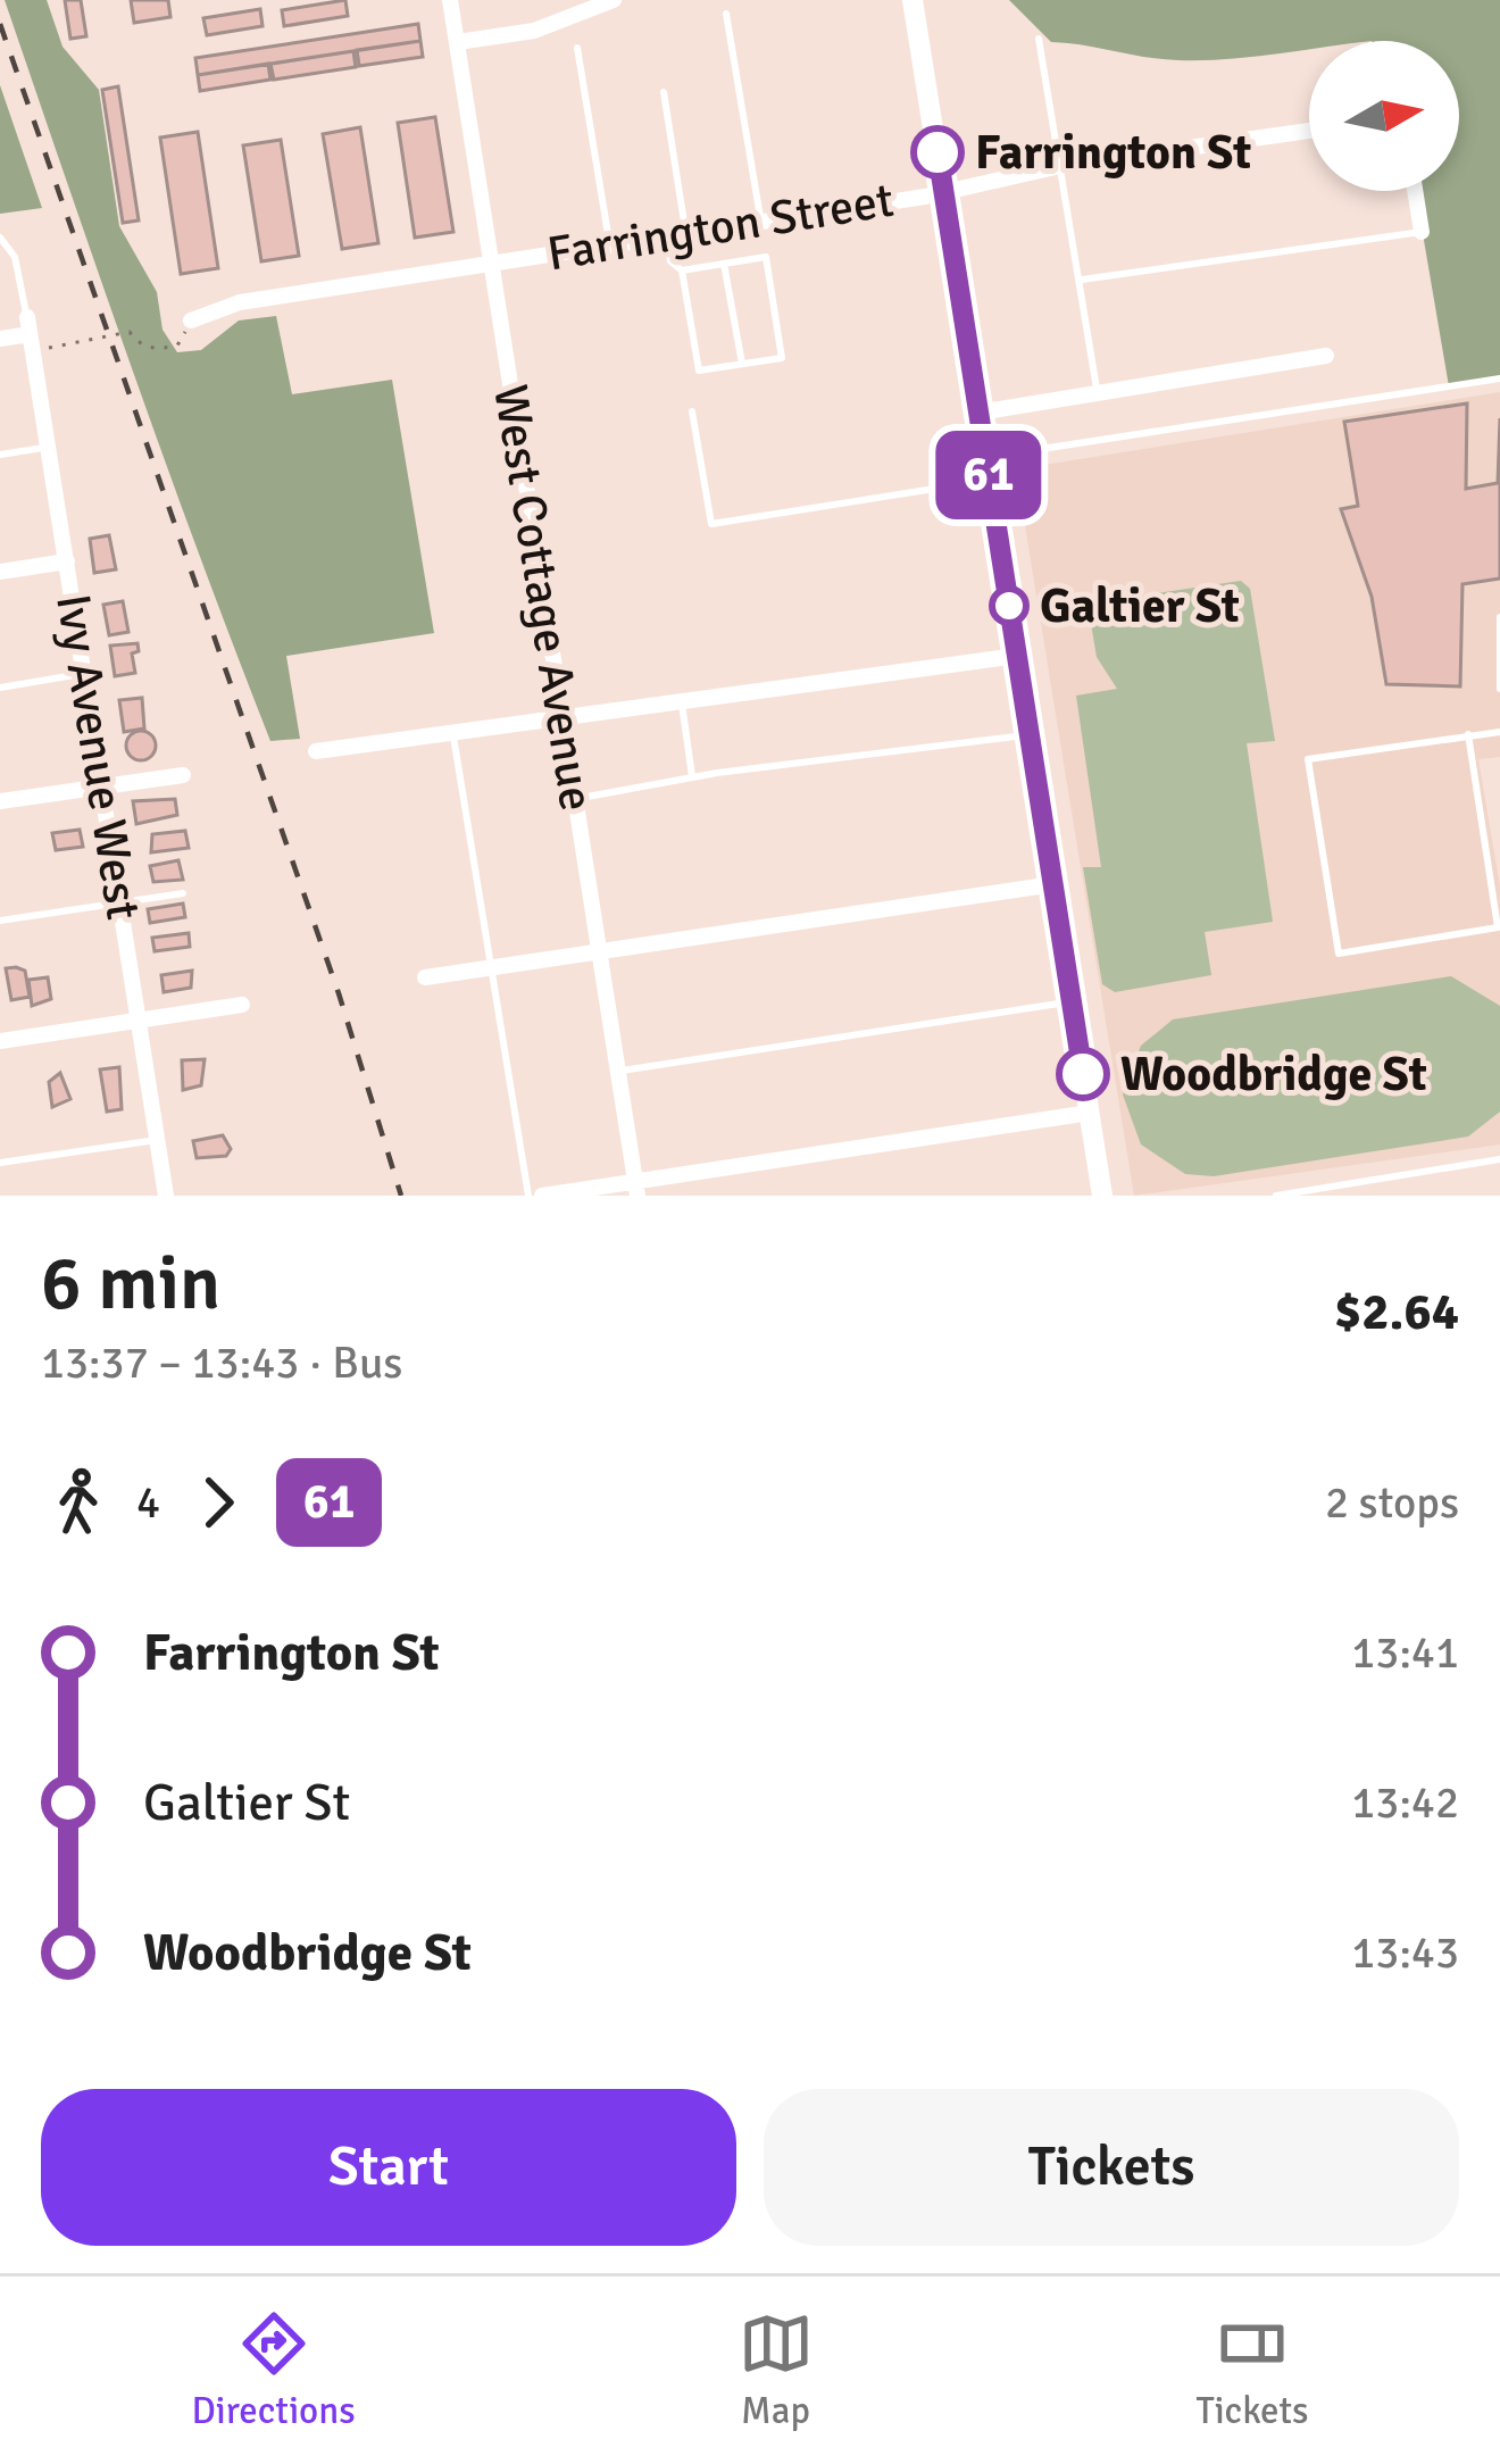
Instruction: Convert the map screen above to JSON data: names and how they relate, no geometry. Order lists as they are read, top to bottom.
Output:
{
  "streets": {
    "street": ["Farrington Street", "West Cottage Avenue", "Ivy Avenue West"]
  },
  "crossings": [
    ["Farrington Street", "West Cottage Avenue"]
  ],
  "places": ["Farrington St", "Galtier St", "Woodbridge St"],
  "lines": ["bus line 61"],
  "north": "right",
  "page": {
    "on_map": "61",
    "heading": ["6 min", "13:37 – 13:43 · Bus", "$2.64"],
    "legs": ["4", "61", "2 stops"],
    "list": [
      {
        "name": "Farrington St",
        "value": "13:41"
      },
      {
        "name": "Galtier St",
        "value": "13:42"
      },
      {
        "name": "Woodbridge St",
        "value": "13:43"
      }
    ],
    "buttons": ["Start", "Tickets"],
    "tabs": ["Directions", "Map", "Tickets"]
  }
}
